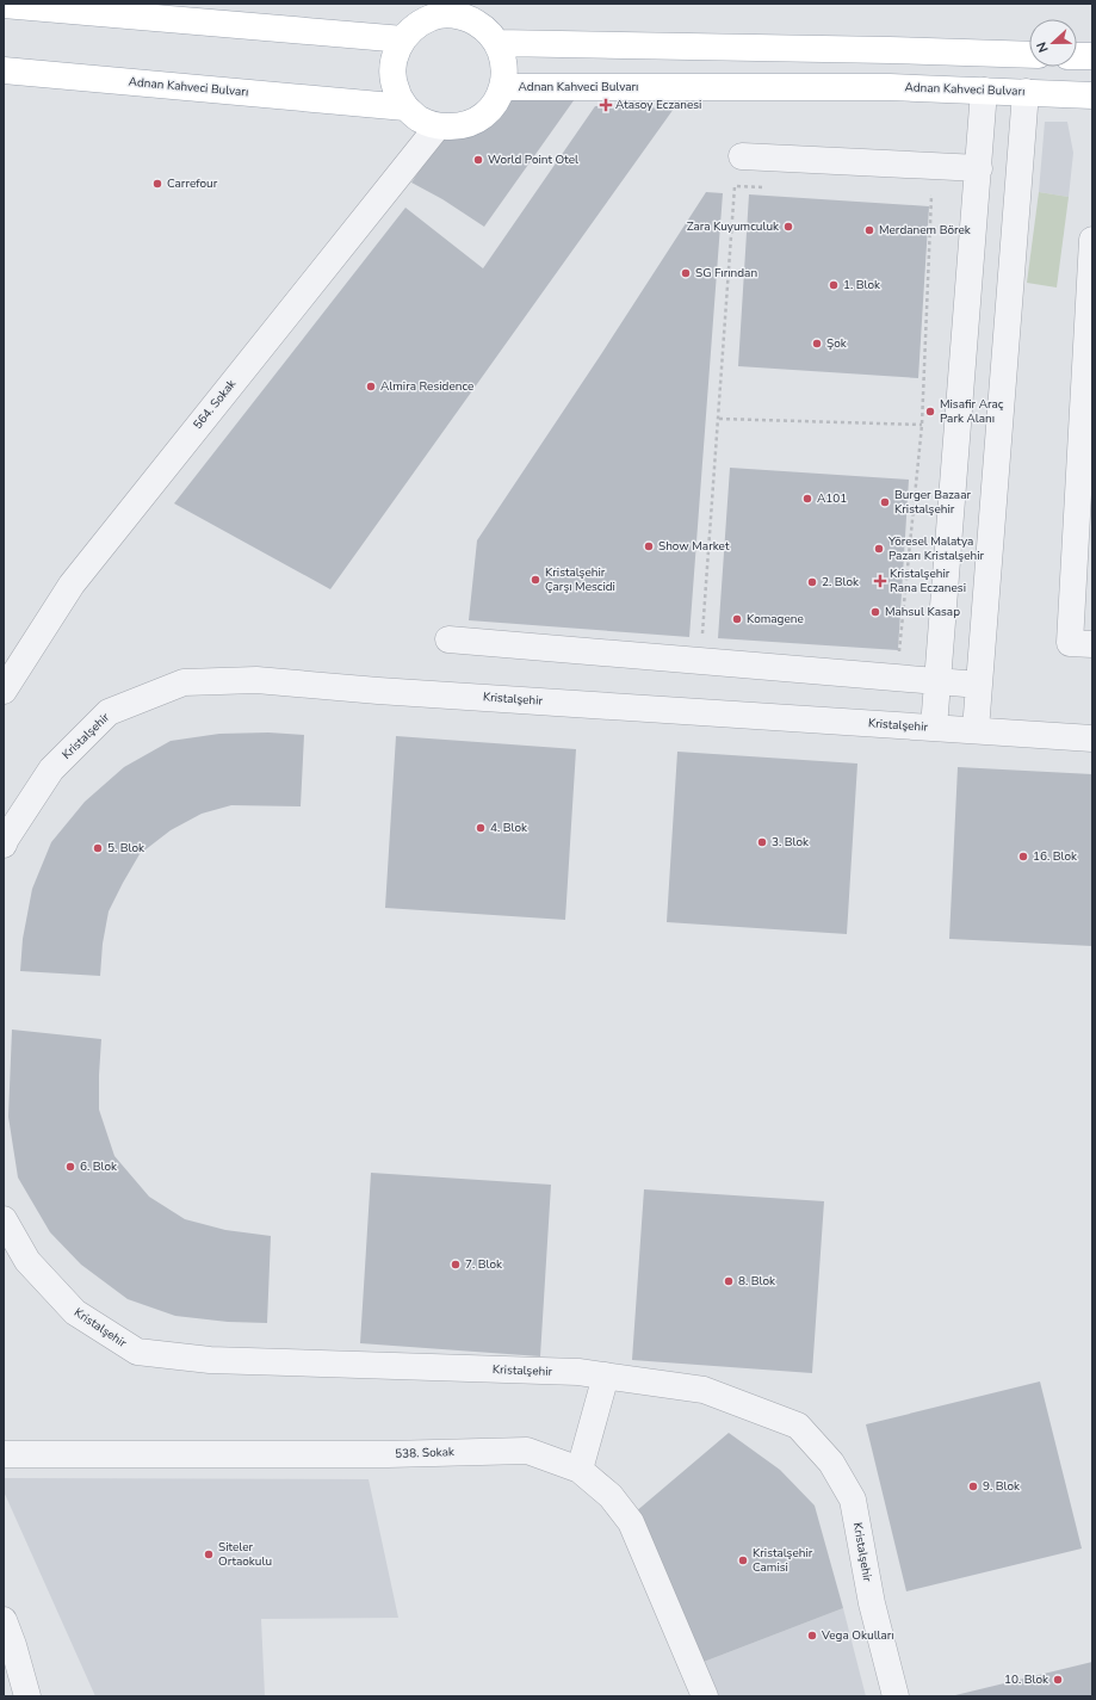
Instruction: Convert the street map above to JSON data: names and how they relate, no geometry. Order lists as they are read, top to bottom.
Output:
{
  "streets": {
    "main road": ["Adnan Kahveci Bulvarı"],
    "street": ["564. Sokak", "Kristalşehir", "538. Sokak"]
  },
  "crossings": [
    ["Adnan Kahveci Bulvarı", "564. Sokak"]
  ],
  "places": {
    "health": ["Atasoy Eczanesi", "Kristalşehir Rana Eczanesi"],
    "other": [
      "World Point Otel",
      "Carrefour",
      "Zara Kuyumculuk",
      "Merdanem Börek",
      "SG Fırından",
      "1. Blok",
      "Şok",
      "Almira Residence",
      "Misafir Araç Park Alanı",
      "A101",
      "Burger Bazaar Kristalşehir",
      "Show Market",
      "Yöresel Malatya Pazarı Kristalşehir",
      "Kristalşehir Çarşı Mescidi",
      "2. Blok",
      "Mahsul Kasap",
      "Komagene",
      "4. Blok",
      "3. Blok",
      "5. Blok",
      "16. Blok",
      "6. Blok",
      "7. Blok",
      "8. Blok",
      "9. Blok",
      "Siteler Ortaokulu",
      "Kristalşehir Camisi",
      "Vega Okulları",
      "10. Blok"
    ]
  },
  "north": "left"
}
